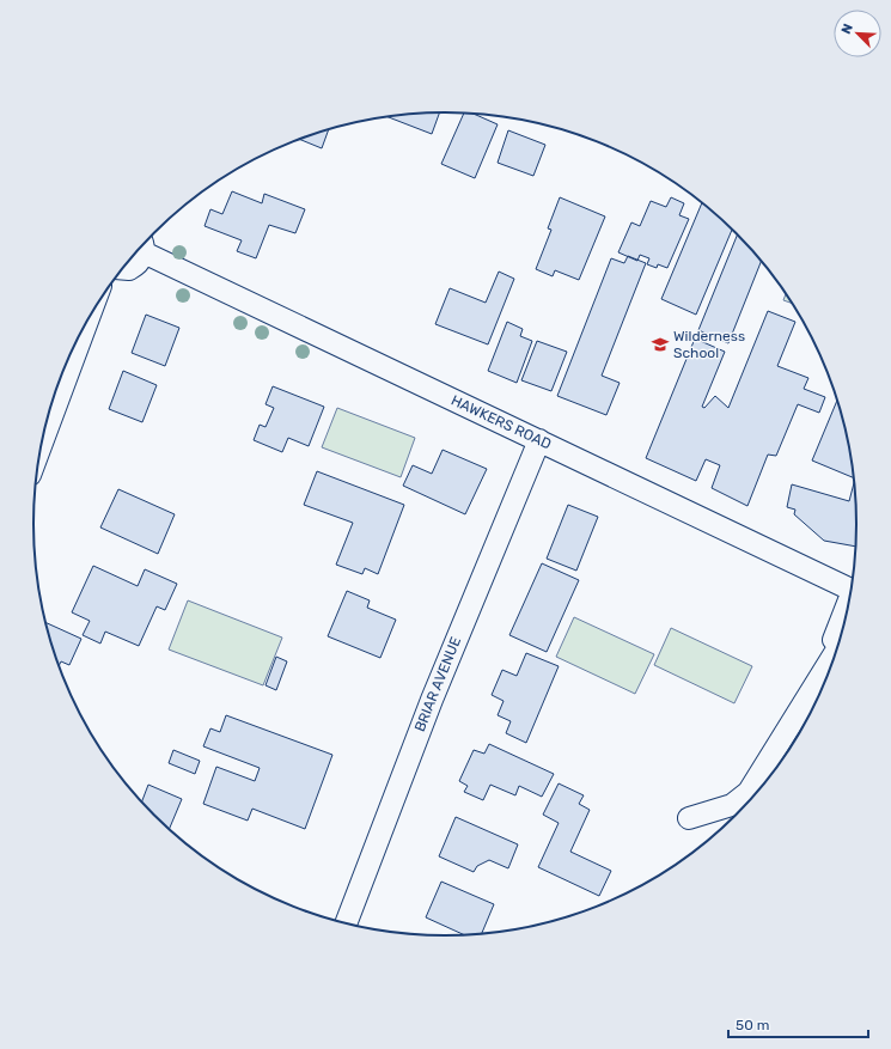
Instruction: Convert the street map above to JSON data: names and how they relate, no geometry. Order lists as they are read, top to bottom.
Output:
{
  "streets": {
    "street": ["HAWKERS ROAD", "BRIAR AVENUE"]
  },
  "crossings": [
    ["HAWKERS ROAD", "BRIAR AVENUE"]
  ],
  "places": {
    "school or university": ["Wilderness School"]
  },
  "scale_bar": "50 m",
  "north": "top left"
}
